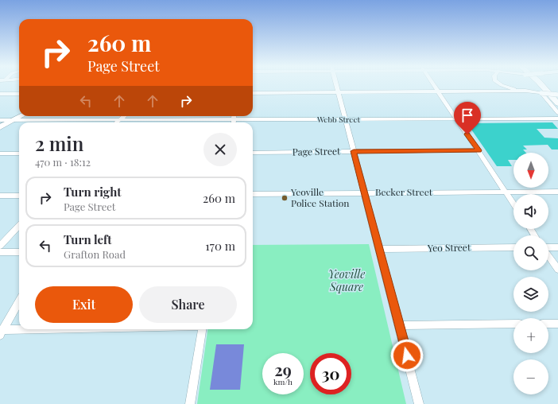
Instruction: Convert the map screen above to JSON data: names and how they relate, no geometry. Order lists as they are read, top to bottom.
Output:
{
  "streets": {
    "street": [
      "Webb Street",
      "Page Street",
      "Becker Street",
      "Yeo Street"
    ]
  },
  "parks": ["Yeoville Square"],
  "places": ["Yeoville Police Station"],
  "north": "bottom",
  "page": {
    "turn": ["260 m", "Page Street"],
    "heading": ["2 min", "470 m · 18:12"],
    "map_buttons": ["+", "−"],
    "list": [
      {
        "name": "Turn right",
        "note": "Page Street",
        "value": "260 m"
      },
      {
        "name": "Turn left",
        "note": "Grafton Road",
        "value": "170 m"
      }
    ],
    "buttons": ["Exit", "Share"],
    "speed": "29 km/h",
    "limit": "30"
  }
}
